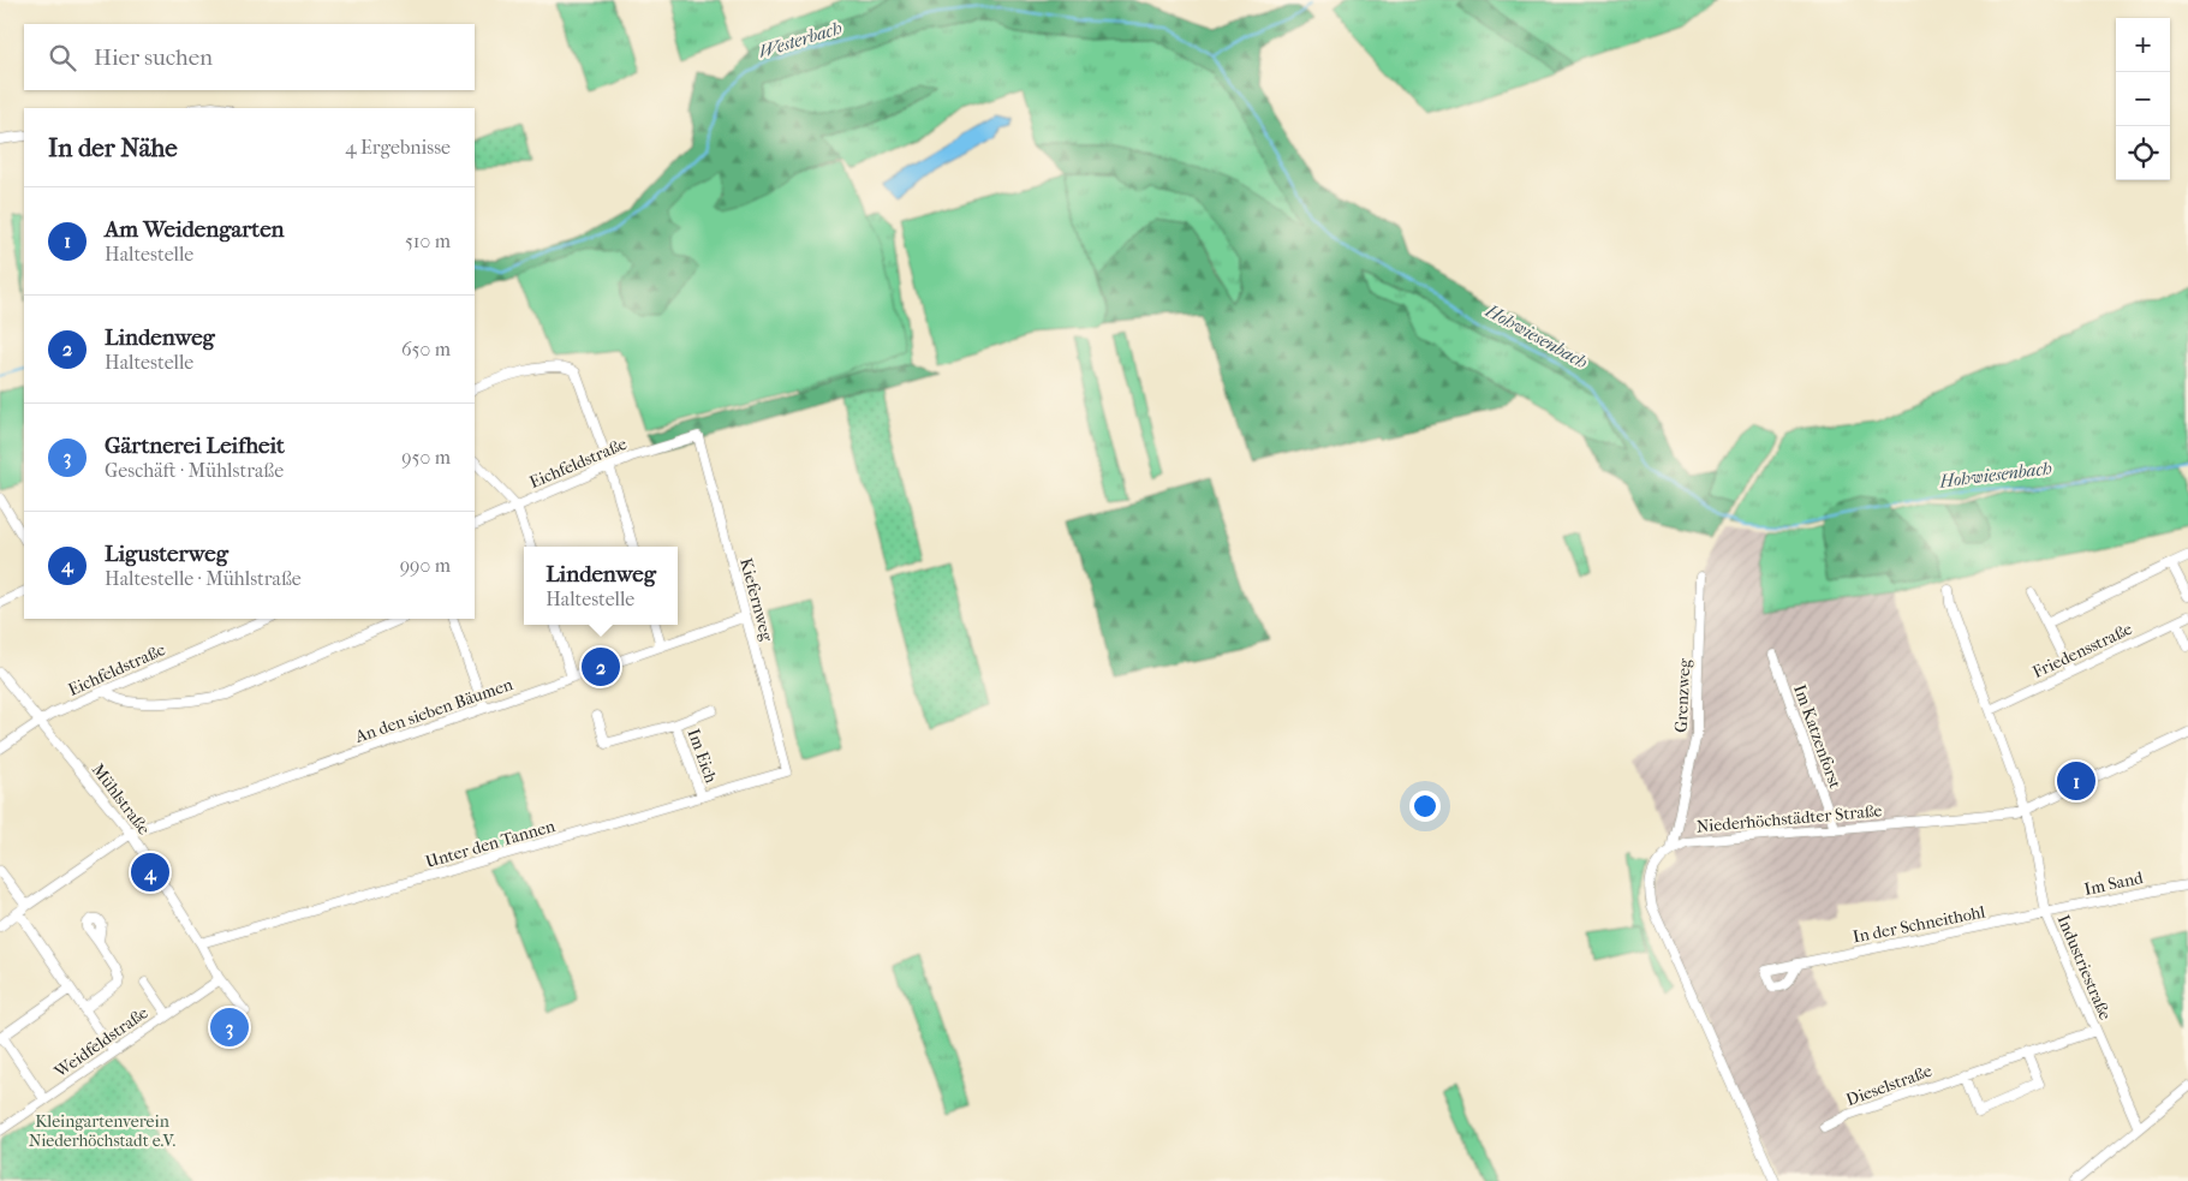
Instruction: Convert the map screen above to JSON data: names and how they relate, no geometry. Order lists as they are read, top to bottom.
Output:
{
  "streets": {
    "street": [
      "Eichfeldstraße",
      "Kiefernweg",
      "Friedensstraße",
      "Grenzweg",
      "An den sieben Bäumen",
      "Im Katzenforst",
      "Im Eich",
      "Mühlstraße",
      "Niederhöchstädter Straße",
      "Unter den Tannen",
      "Im Sand",
      "In der Schneithohl",
      "Industriestraße",
      "Weidfeldstraße",
      "Dieselstraße"
    ]
  },
  "crossings": [
    ["Eichfeldstraße", "Kiefernweg"],
    ["Eichfeldstraße", "Mühlstraße"],
    ["Kiefernweg", "An den sieben Bäumen"],
    ["Kiefernweg", "Unter den Tannen"],
    ["Friedensstraße", "Industriestraße"],
    ["Grenzweg", "Niederhöchstädter Straße"],
    ["An den sieben Bäumen", "Mühlstraße"],
    ["Im Katzenforst", "Niederhöchstädter Straße"],
    ["Im Eich", "Unter den Tannen"],
    ["Mühlstraße", "Unter den Tannen"],
    ["Mühlstraße", "Weidfeldstraße"],
    ["Niederhöchstädter Straße", "Industriestraße"],
    ["Im Sand", "In der Schneithohl"],
    ["Im Sand", "Industriestraße"],
    ["In der Schneithohl", "Industriestraße"],
    ["Industriestraße", "Dieselstraße"]
  ],
  "water": ["Westerbach", "Hohwiesenbach"],
  "parks": ["Kleingartenverein Niederhöchstadt e.V."],
  "page": {
    "map_buttons": ["+", "−"],
    "search": "Hier suchen",
    "heading": ["In der Nähe", "4 Ergebnisse"],
    "list": [
      {
        "mark": "1",
        "name": "Am Weidengarten",
        "note": "Haltestelle",
        "value": "510 m"
      },
      {
        "mark": "2",
        "name": "Lindenweg",
        "note": "Haltestelle",
        "value": "650 m"
      },
      {
        "mark": "3",
        "name": "Gärtnerei Leifheit",
        "note": "Geschäft · Mühlstraße",
        "value": "950 m"
      },
      {
        "mark": "4",
        "name": "Ligusterweg",
        "note": "Haltestelle · Mühlstraße",
        "value": "990 m"
      }
    ],
    "popup": ["Lindenweg", "Haltestelle"],
    "pins": [
      "2",
      "1",
      "4",
      "3"
    ]
  }
}
